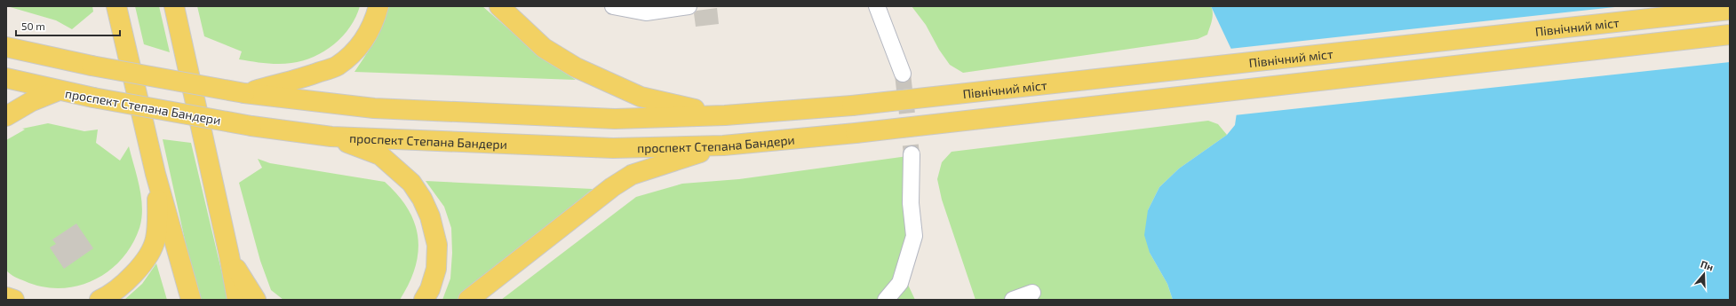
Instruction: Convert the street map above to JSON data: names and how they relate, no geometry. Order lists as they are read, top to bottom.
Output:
{
  "streets": {
    "main road": ["Північний міст", "проспект Степана Бандери"]
  },
  "crossings": [
    ["Північний міст", "проспект Степана Бандери"]
  ],
  "scale_bar": "50 m",
  "north": "top"
}
